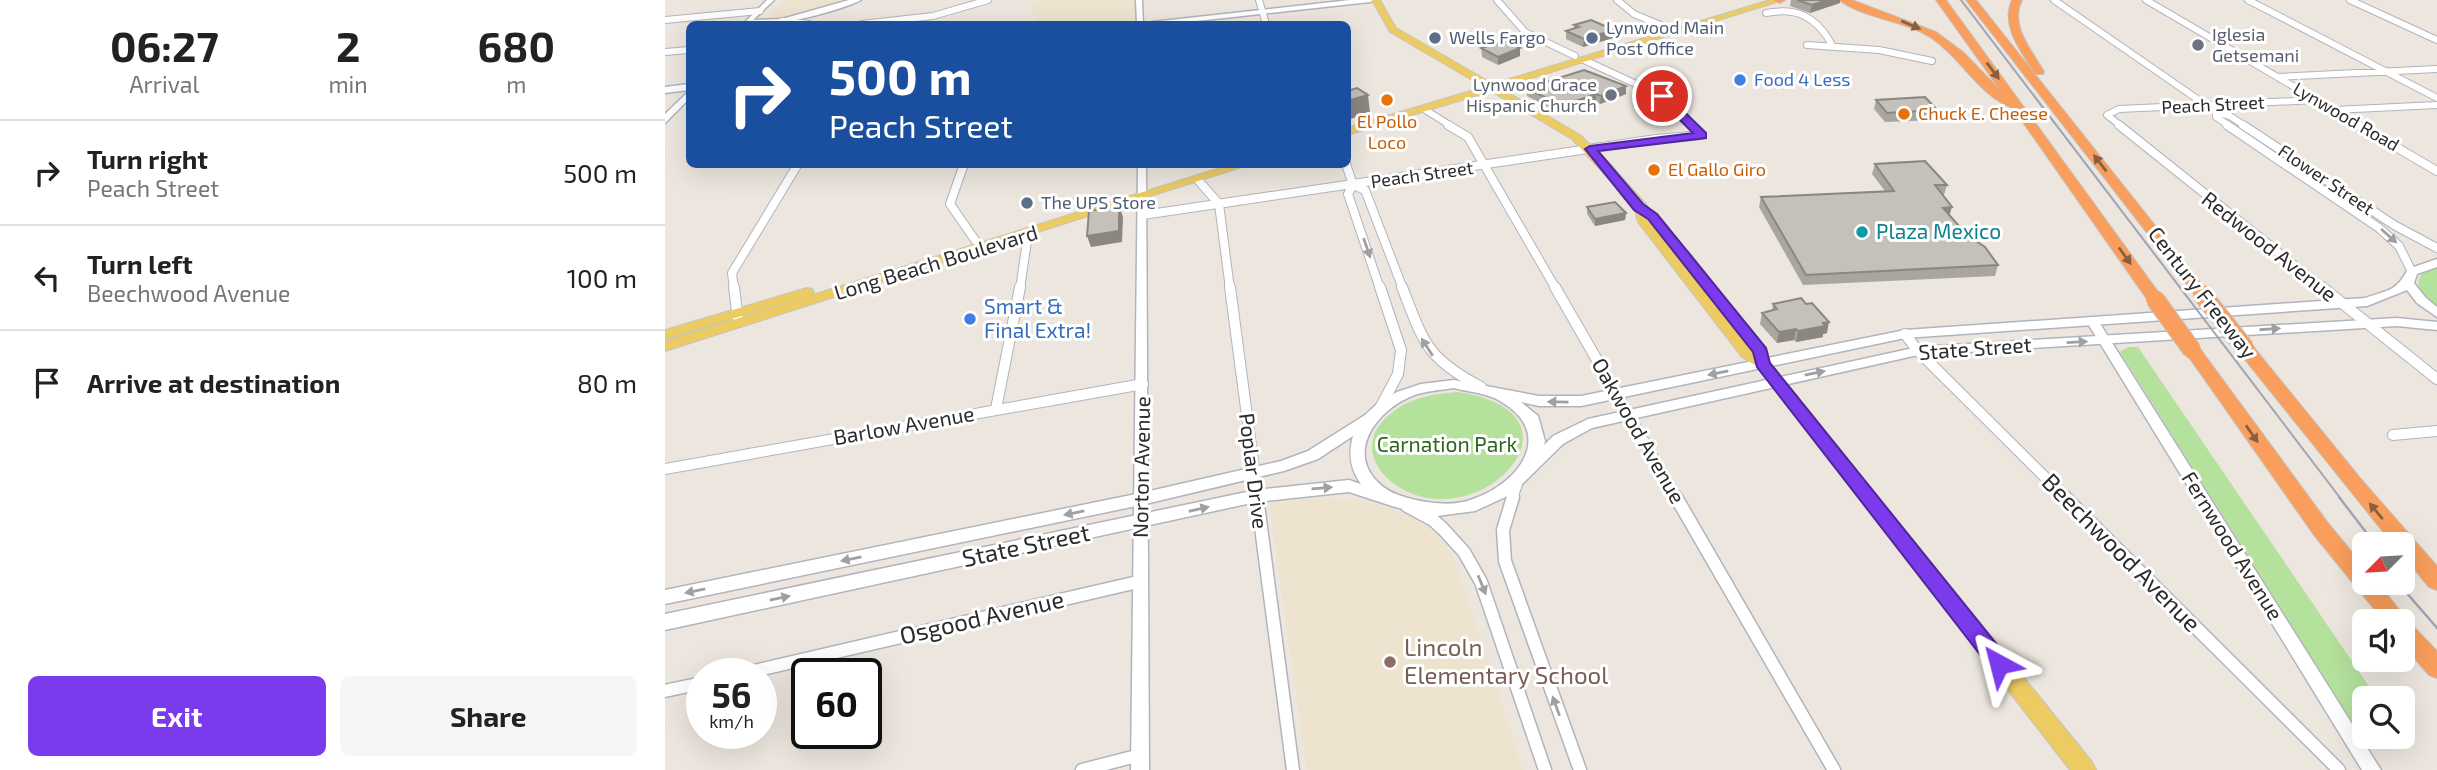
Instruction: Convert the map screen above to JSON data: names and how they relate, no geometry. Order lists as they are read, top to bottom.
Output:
{
  "streets": {
    "highway": ["Century Freeway"],
    "main road": ["Long Beach Boulevard", "State Street"],
    "street": [
      "Peach Street",
      "Lynwood Road",
      "Flower Street",
      "Redwood Avenue",
      "Barlow Avenue",
      "Oakwood Avenue",
      "Norton Avenue",
      "Poplar Drive",
      "Fernwood Avenue",
      "Beechwood Avenue",
      "Osgood Avenue"
    ]
  },
  "crossings": [
    ["Peach Street", "Lynwood Road"],
    ["Peach Street", "Flower Street"],
    ["Peach Street", "Redwood Avenue"],
    ["Peach Street", "Oakwood Avenue"],
    ["Peach Street", "Norton Avenue"],
    ["Peach Street", "Poplar Drive"],
    ["Flower Street", "State Street"],
    ["Redwood Avenue", "State Street"],
    ["Long Beach Boulevard", "Norton Avenue"],
    ["State Street", "Oakwood Avenue"],
    ["State Street", "Norton Avenue"],
    ["State Street", "Poplar Drive"],
    ["State Street", "Fernwood Avenue"],
    ["State Street", "Beechwood Avenue"],
    ["Barlow Avenue", "Norton Avenue"],
    ["Norton Avenue", "Osgood Avenue"]
  ],
  "parks": ["Carnation Park"],
  "places": [
    "Wells Fargo",
    "Lynwood Main Post Office",
    "Iglesia Getsemani",
    "Food 4 Less",
    "Lynwood Grace Hispanic Church",
    "El Pollo Loco",
    "Chuck E. Cheese",
    "El Gallo Giro",
    "The UPS Store",
    "Plaza Mexico",
    "Smart & Final Extra!",
    "Lincoln Elementary School"
  ],
  "north": "bottom left",
  "page": {
    "eta": [
      "06:27",
      "Arrival",
      "2",
      "min",
      "680",
      "m"
    ],
    "turn": ["500 m", "Peach Street"],
    "list": [
      {
        "name": "Turn right",
        "note": "Peach Street",
        "value": "500 m"
      },
      {
        "name": "Turn left",
        "note": "Beechwood Avenue",
        "value": "100 m"
      },
      {
        "name": "Arrive at destination",
        "value": "80 m"
      }
    ],
    "speed": "56 km/h",
    "limit": "60",
    "buttons": ["Exit", "Share"]
  }
}
